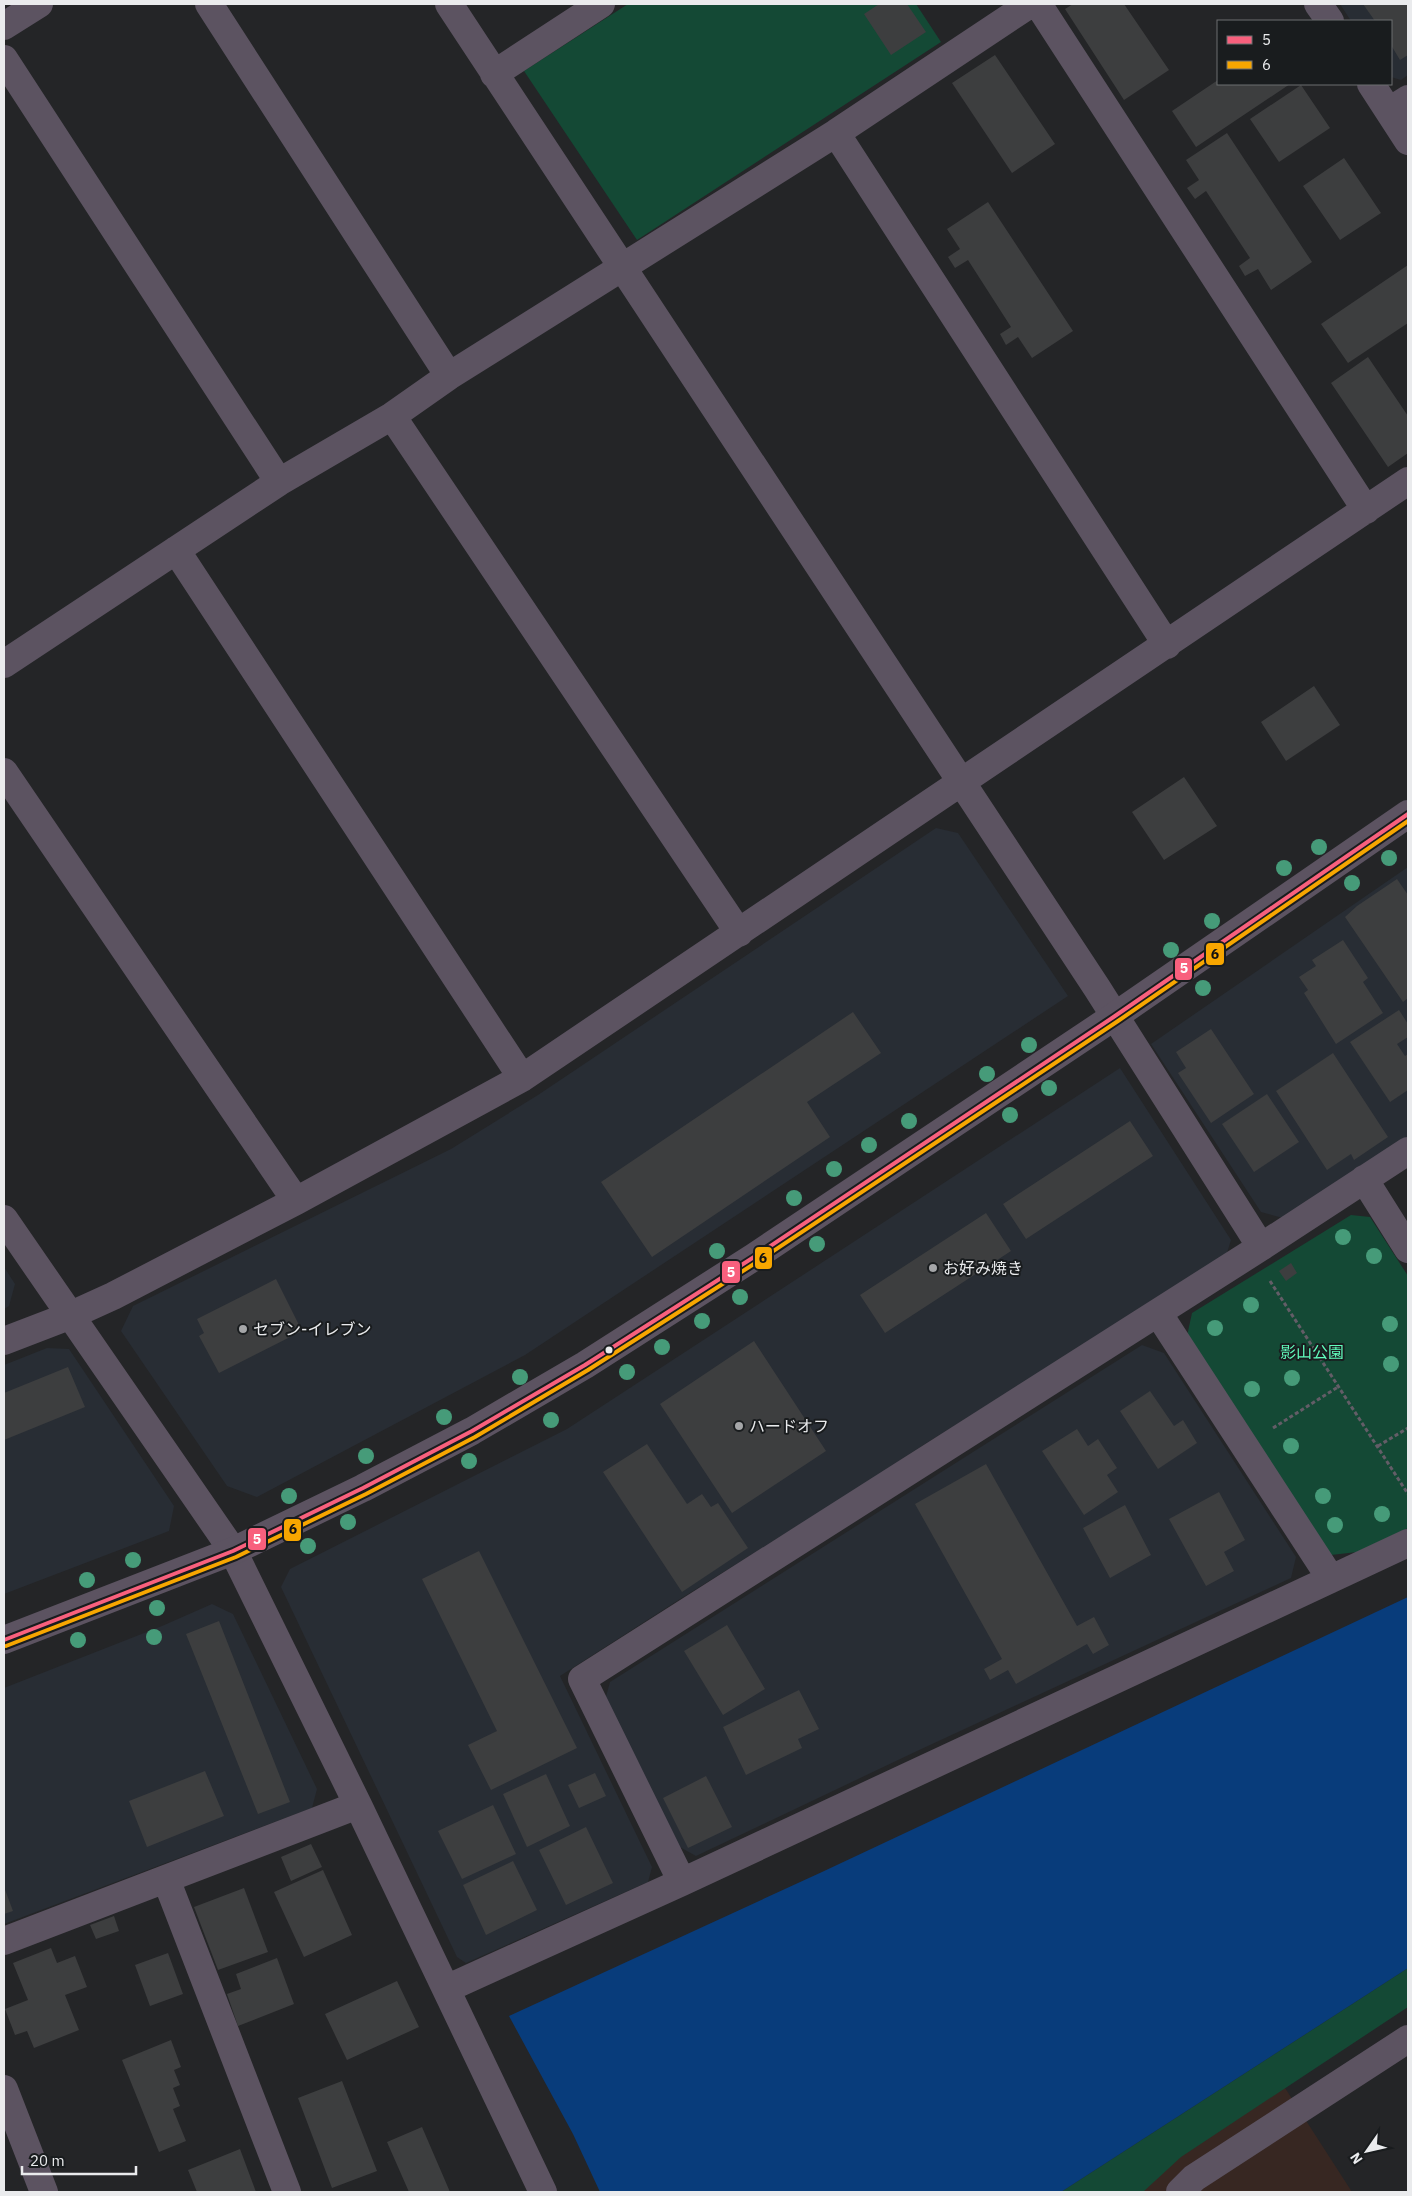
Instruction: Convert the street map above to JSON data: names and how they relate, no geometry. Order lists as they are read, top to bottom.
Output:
{
  "parks": ["影山公園"],
  "places": ["お好み焼き", "セブン-イレブン", "ハードオフ"],
  "lines": ["transit line 5", "transit line 6"],
  "legend": ["5", "6"],
  "scale_bar": "20 m",
  "north": "bottom left"
}
